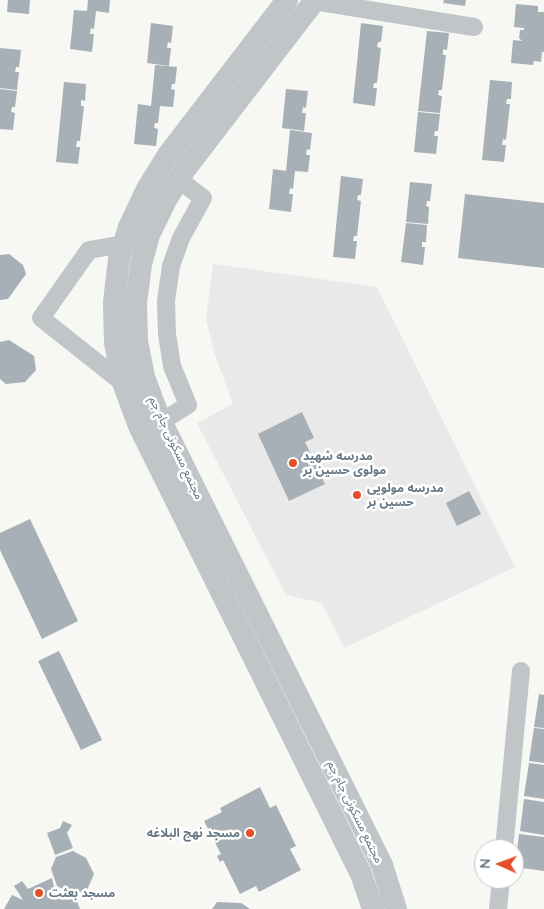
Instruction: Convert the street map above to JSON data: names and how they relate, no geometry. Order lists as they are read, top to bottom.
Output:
{
  "streets": {
    "street": ["مجتمع مسکونی جام جم"]
  },
  "places": [
    "مدرسه شهید مولوی حسین بر",
    "مدرسه مولویی حسین بر",
    "مسجد نهج البلاغه",
    "مسجد بعثت"
  ],
  "north": "left"
}
